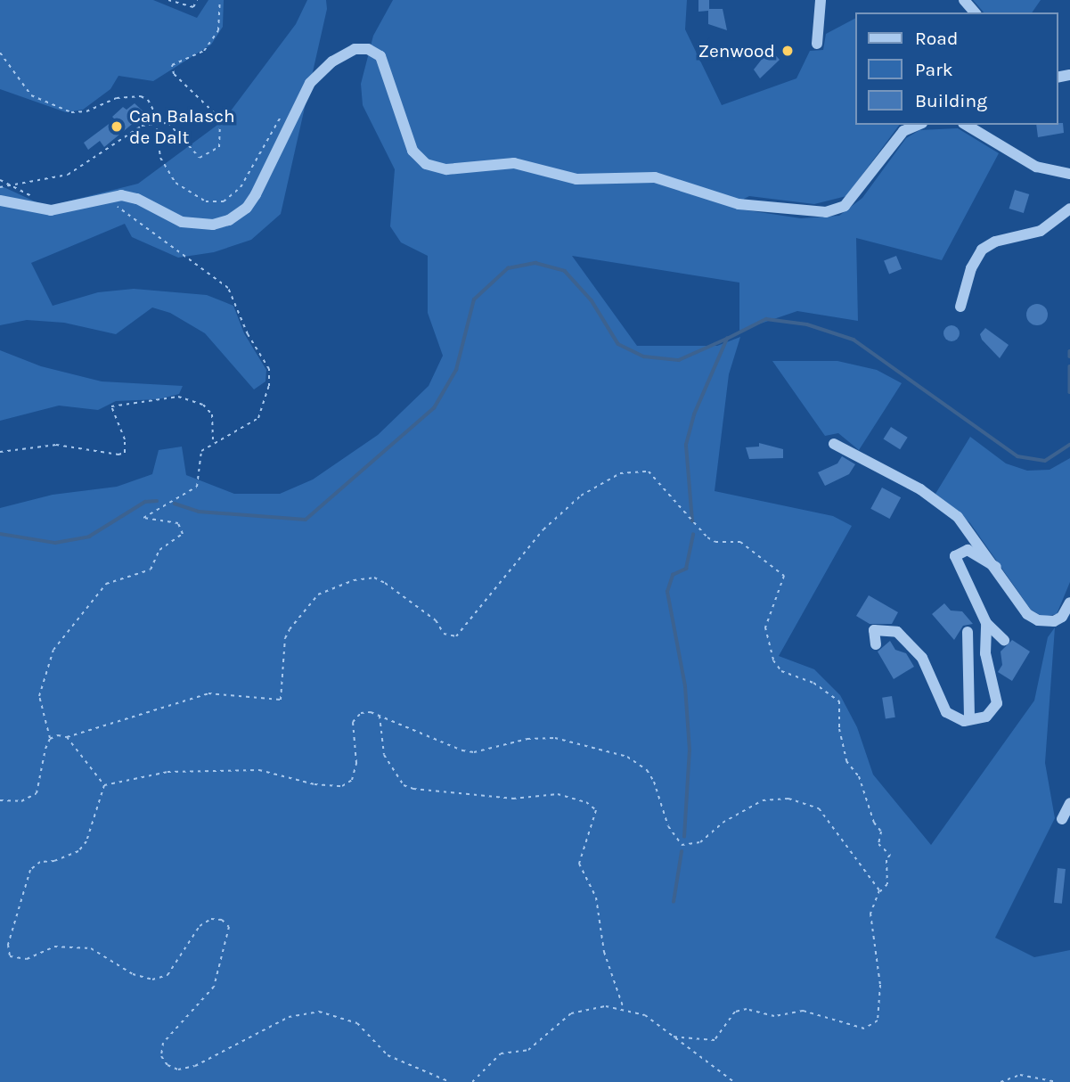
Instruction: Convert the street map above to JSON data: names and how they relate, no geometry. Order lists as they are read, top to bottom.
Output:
{
  "places": ["Zenwood", "Can Balasch de Dalt"],
  "legend": ["Road", "Park", "Building"]
}
